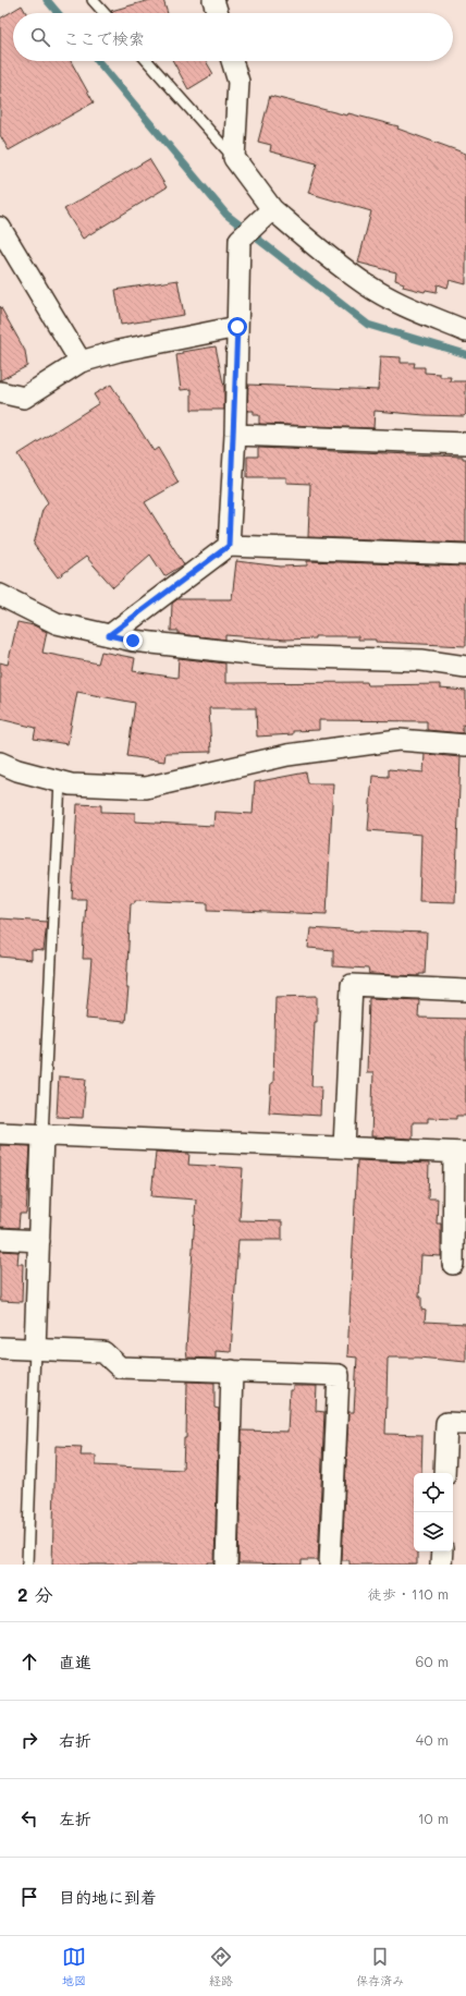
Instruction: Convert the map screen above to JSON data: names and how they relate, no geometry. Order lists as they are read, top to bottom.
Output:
{
  "page": {
    "search": "ここで検索",
    "heading": ["2 分", "徒歩 · 110 m"],
    "list": [
      ["直進", "60 m"],
      ["右折", "40 m"],
      ["左折", "10 m"],
      "目的地に到着"
    ],
    "nav": ["地図", "経路", "保存済み"]
  }
}
